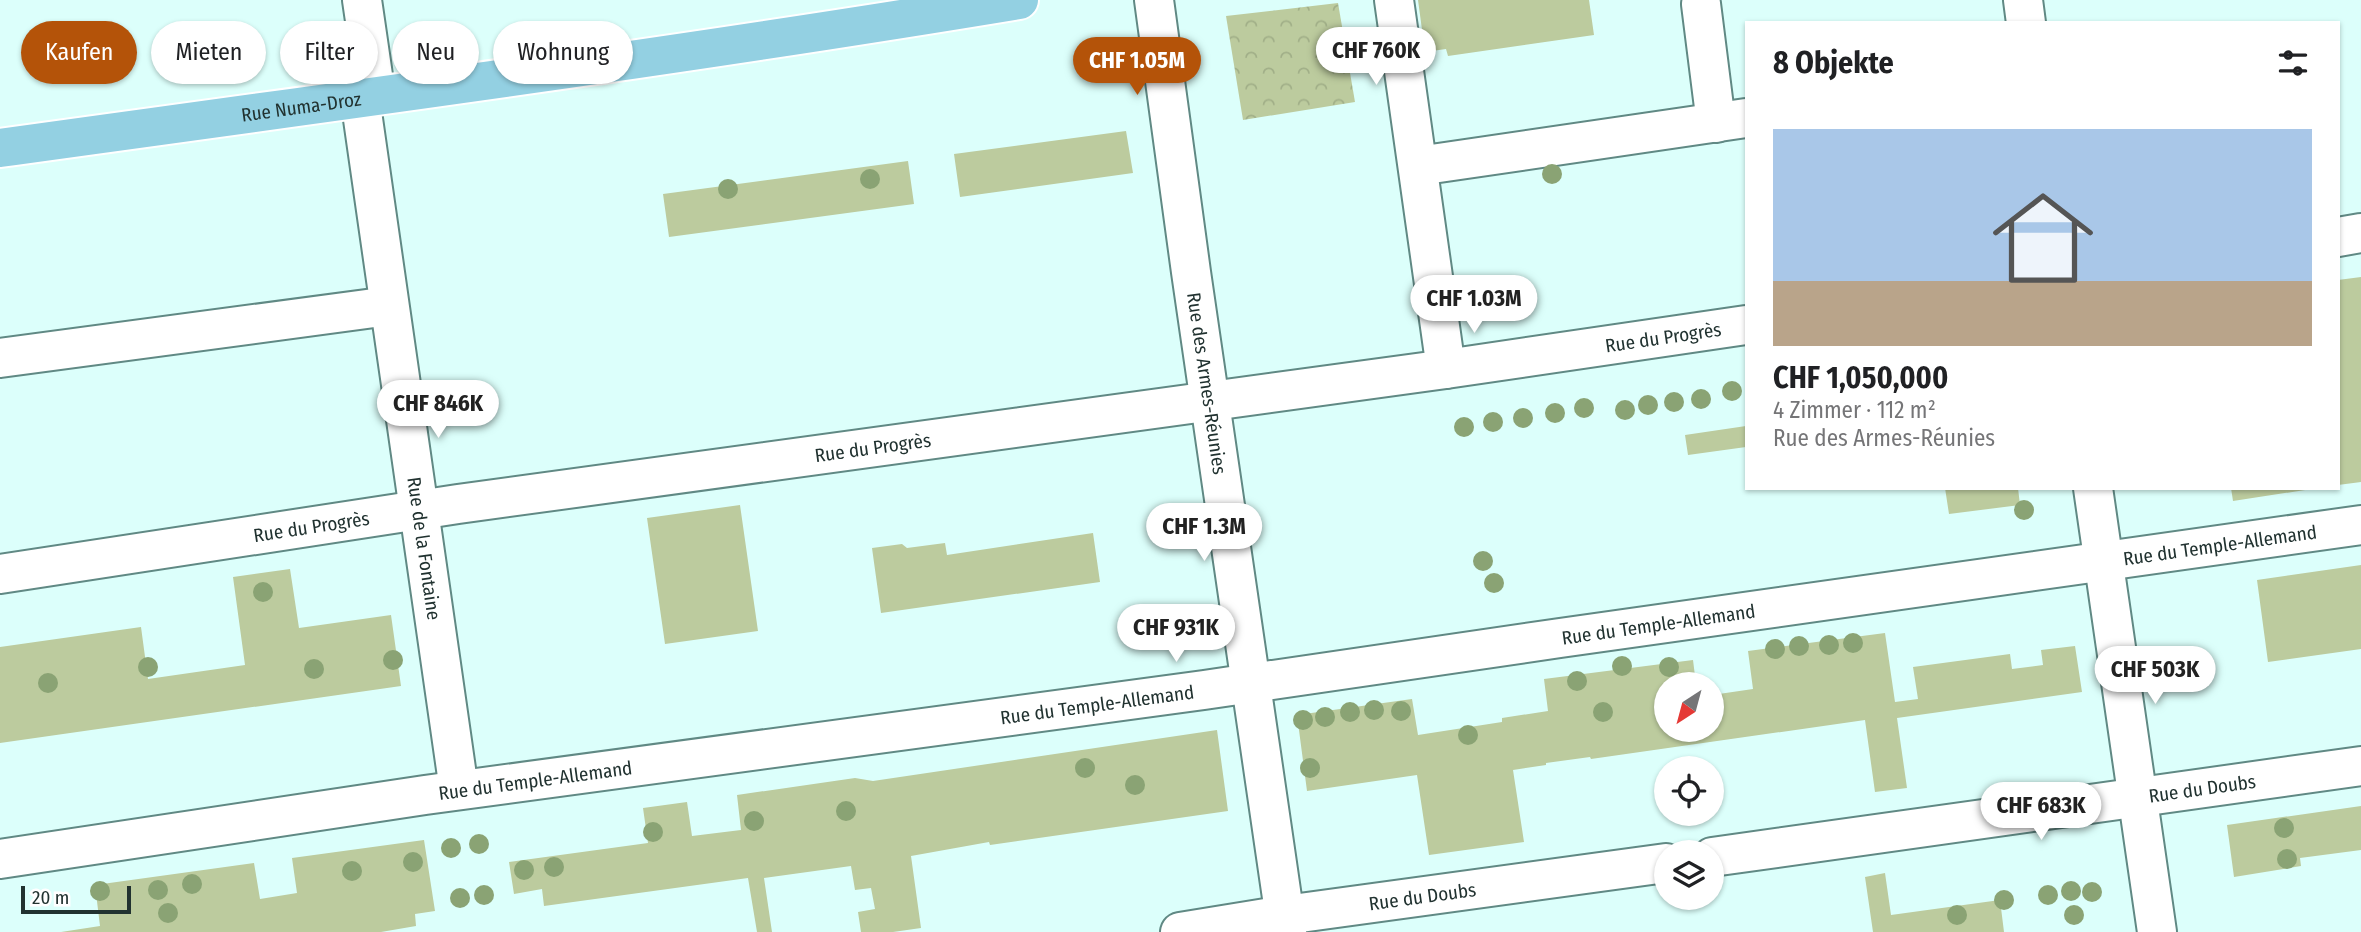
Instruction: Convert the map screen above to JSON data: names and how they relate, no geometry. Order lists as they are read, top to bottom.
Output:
{
  "streets": {
    "main road": ["Rue Numa-Droz"],
    "street": [
      "Rue du Progrès",
      "Rue des Armes-Réunies",
      "Rue du Temple-Allemand",
      "Rue de la Fontaine",
      "Rue du Doubs"
    ]
  },
  "crossings": [
    ["Rue Numa-Droz", "Rue de la Fontaine"],
    ["Rue du Progrès", "Rue des Armes-Réunies"],
    ["Rue du Progrès", "Rue de la Fontaine"],
    ["Rue des Armes-Réunies", "Rue du Temple-Allemand"],
    ["Rue des Armes-Réunies", "Rue du Doubs"],
    ["Rue du Temple-Allemand", "Rue de la Fontaine"]
  ],
  "scale_bar": "20 m",
  "north": "bottom left",
  "page": {
    "chip": [
      "Kaufen",
      "Mieten",
      "Filter",
      "Neu",
      "Wohnung"
    ],
    "heading": "8 Objekte",
    "price": [
      "CHF 760K",
      "CHF 1.05M",
      "CHF 1.03M",
      "CHF 846K",
      "CHF 1.3M",
      "CHF 931K",
      "CHF 503K",
      "CHF 683K"
    ],
    "list": [
      {
        "name": "CHF 1,050,000",
        "note": "4 Zimmer · 112 m² · Rue des Armes-Réunies"
      }
    ],
    "scale": "20 m"
  }
}
